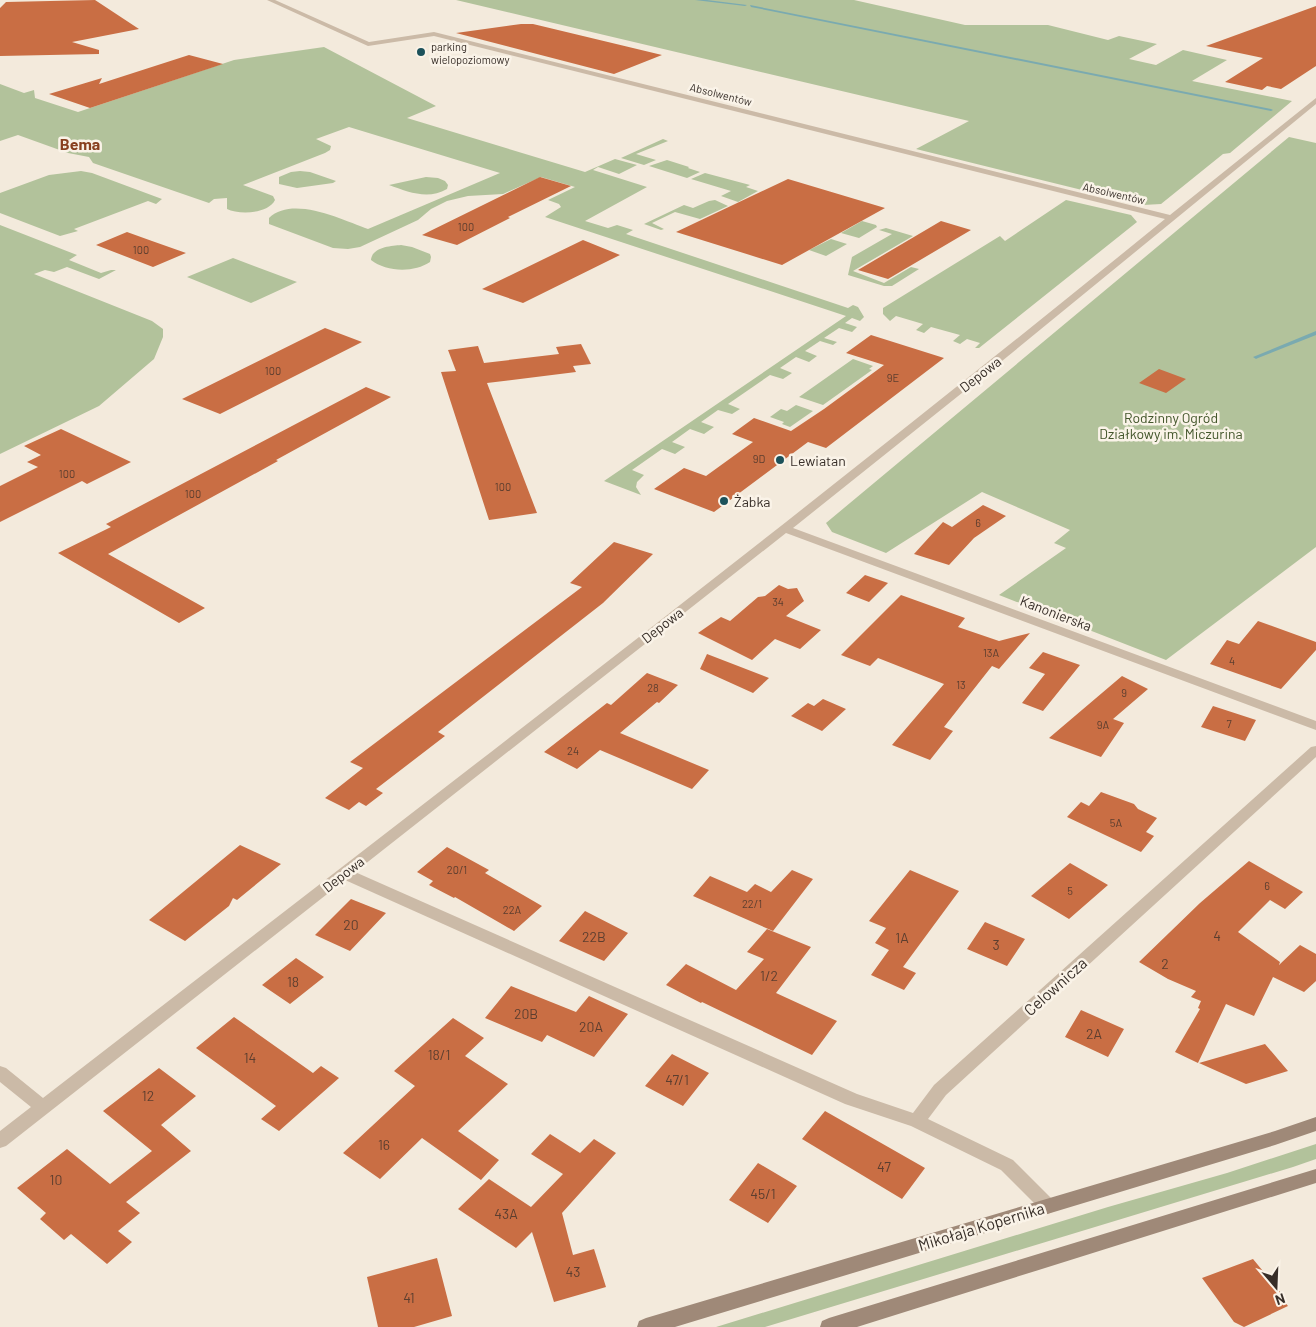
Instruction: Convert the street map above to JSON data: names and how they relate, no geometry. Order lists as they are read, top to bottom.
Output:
{
  "streets": {
    "main road": ["Mikołaja Kopernika"],
    "street": [
      "Absolwentów",
      "Depowa",
      "Kanonierska",
      "Celownicza"
    ]
  },
  "crossings": [
    ["Absolwentów", "Depowa"],
    ["Depowa", "Kanonierska"]
  ],
  "districts": ["Bema"],
  "parks": ["Rodzinny Ogród Działkowy im. Miczurina"],
  "places": ["parking wielopoziomowy", "Lewiatan", "Żabka"],
  "house_numbers": [
    "100",
    "100",
    "100",
    "9E",
    "9D",
    "100",
    "100",
    "100",
    "6",
    "34",
    "13A",
    "4",
    "13",
    "28",
    "9",
    "7",
    "9A",
    "24",
    "5A",
    "20/1",
    "6",
    "5",
    "22/1",
    "22A",
    "20",
    "4",
    "22B",
    "1A",
    "3",
    "2",
    "1/2",
    "18",
    "20B",
    "20A",
    "2A",
    "18/1",
    "14",
    "47/1",
    "12",
    "16",
    "47",
    "10",
    "45/1",
    "43A",
    "43",
    "41"
  ],
  "north": "bottom"
}
